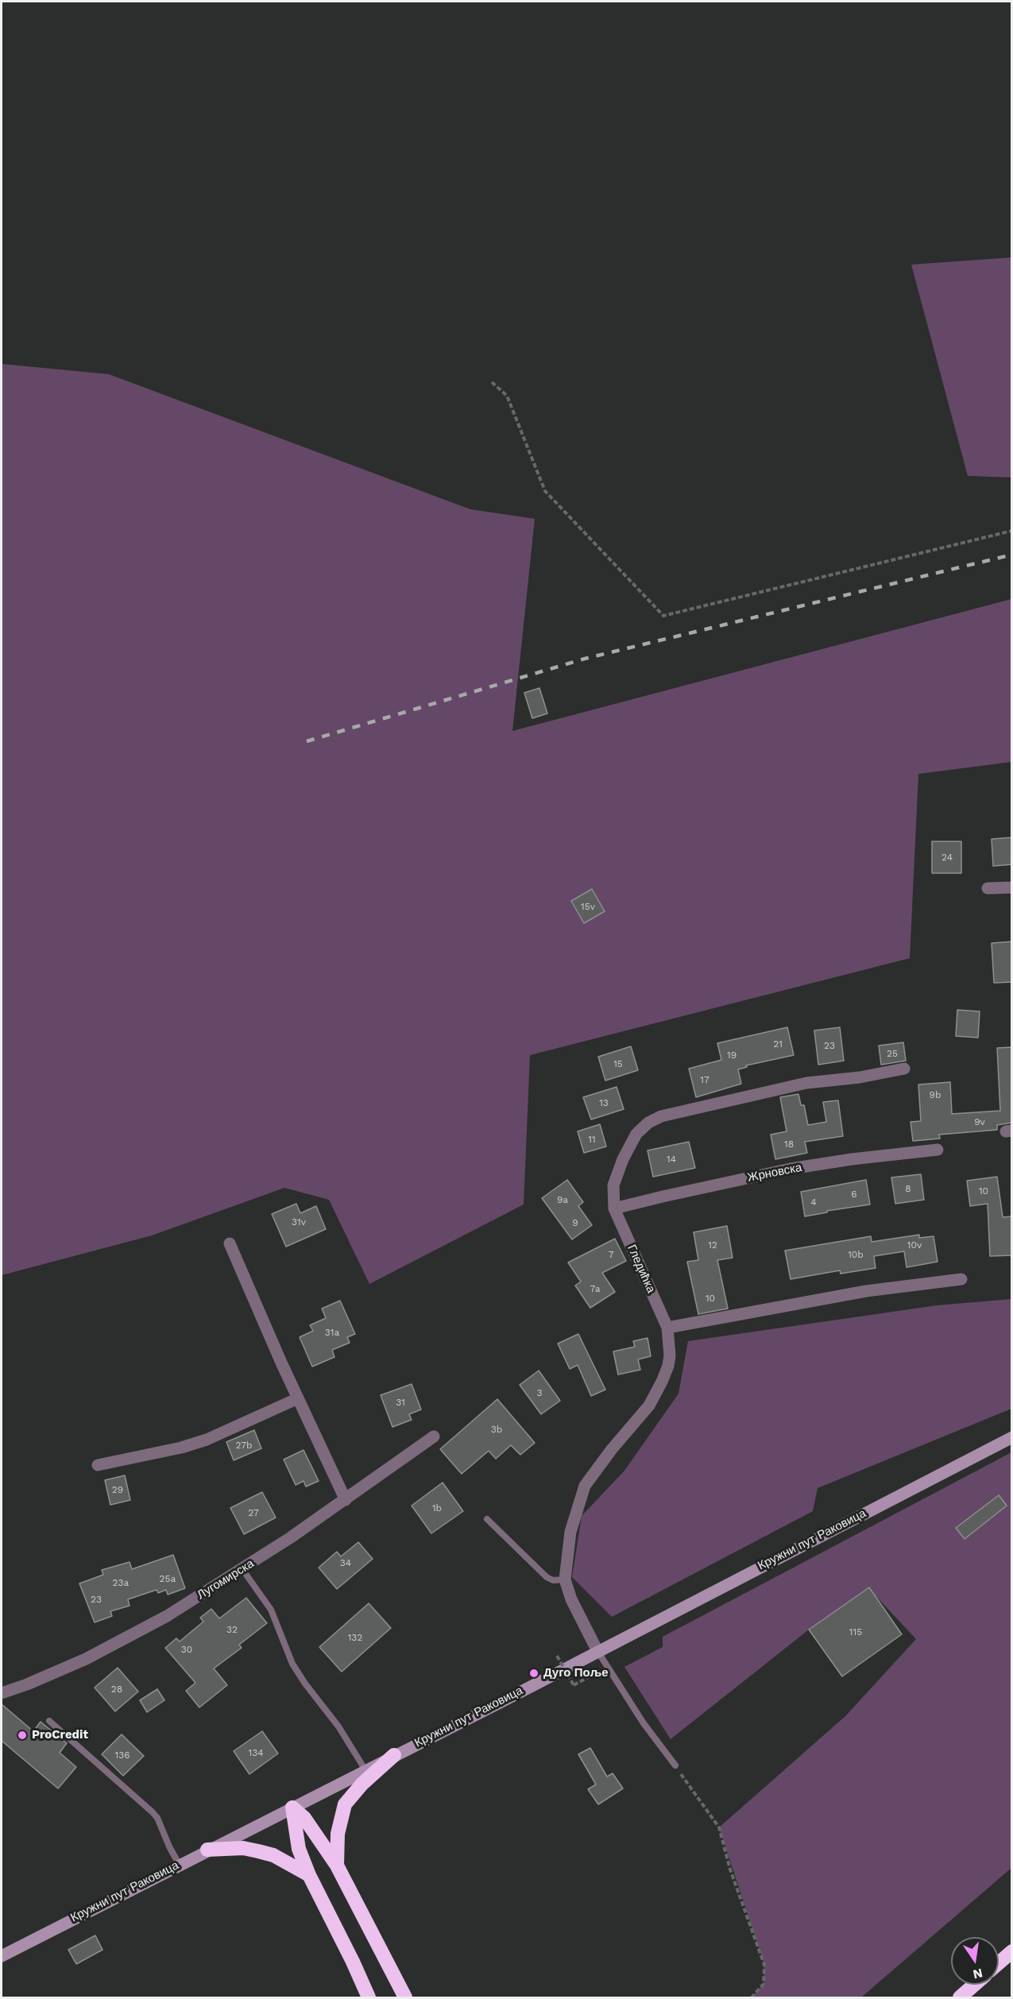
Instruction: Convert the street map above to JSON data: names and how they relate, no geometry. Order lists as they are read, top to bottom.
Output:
{
  "streets": {
    "main road": ["Кружни пут Раковица"],
    "street": ["Жрновска", "Гледићка", "Лугомирска"]
  },
  "crossings": [
    ["Жрновска", "Гледићка"],
    ["Гледићка", "Кружни пут Раковица"]
  ],
  "places": ["Дуго Поље", "ProCredit"],
  "house_numbers": [
    "24",
    "15v",
    "21",
    "23",
    "25",
    "19",
    "15",
    "17",
    "9b",
    "13",
    "9v",
    "11",
    "18",
    "14",
    "8",
    "10",
    "6",
    "9a",
    "4",
    "31v",
    "9",
    "12",
    "10v",
    "7",
    "10b",
    "7a",
    "10",
    "31a",
    "3",
    "31",
    "3b",
    "27b",
    "29",
    "1b",
    "27",
    "34",
    "25a",
    "23a",
    "23",
    "32",
    "115",
    "132",
    "30",
    "28",
    "134",
    "136"
  ],
  "north": "bottom"
}
